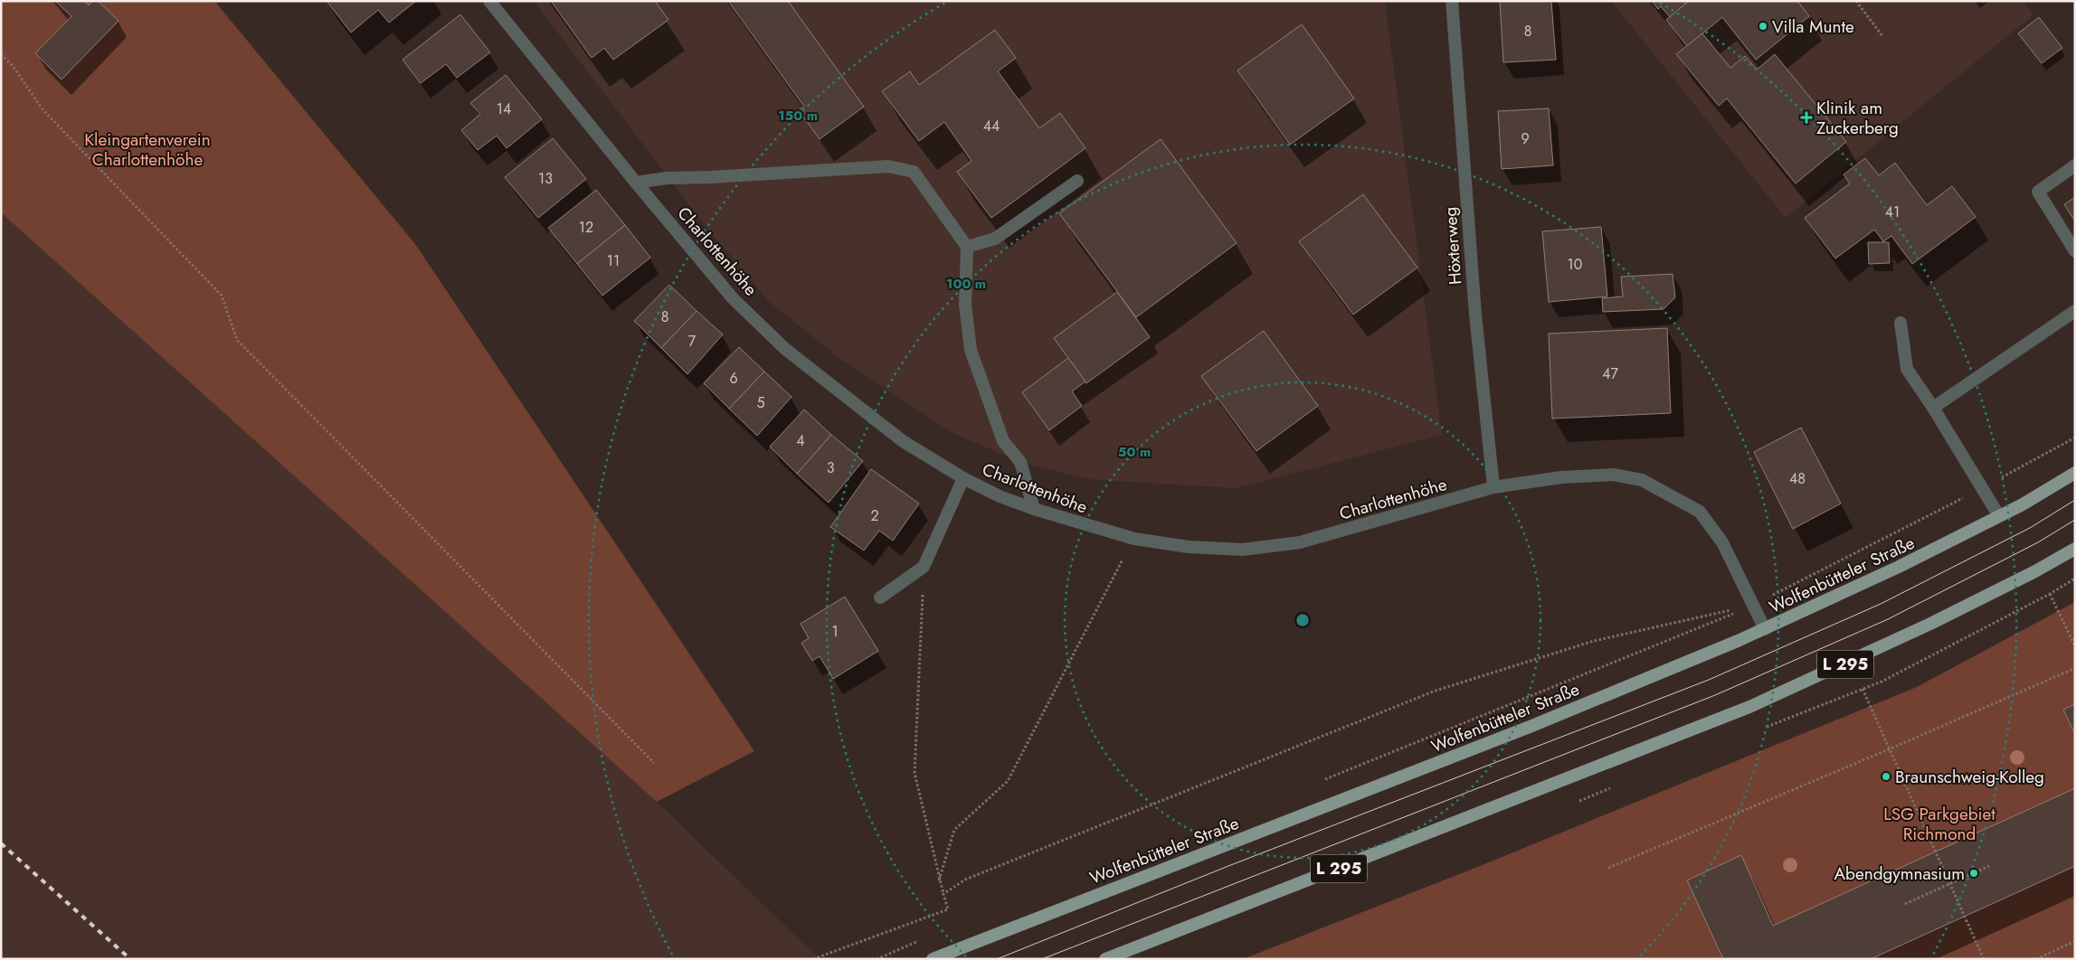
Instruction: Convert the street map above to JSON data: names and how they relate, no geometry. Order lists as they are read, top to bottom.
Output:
{
  "streets": {
    "main road": ["Wolfenbütteler Straße", "L 295"],
    "street": ["Höxterweg", "Charlottenhöhe"]
  },
  "crossings": [
    ["Höxterweg", "Charlottenhöhe"],
    ["Charlottenhöhe", "Wolfenbütteler Straße"]
  ],
  "parks": ["Kleingartenverein Charlottenhöhe", "LSG Parkgebiet Richmond"],
  "places": {
    "other": ["Villa Munte", "Braunschweig-Kolleg", "Abendgymnasium"],
    "health": ["Klinik am Zuckerberg"]
  },
  "house_numbers": [
    "8",
    "14",
    "44",
    "9",
    "13",
    "41",
    "12",
    "11",
    "10",
    "8",
    "7",
    "47",
    "6",
    "5",
    "4",
    "3",
    "48",
    "2",
    "1"
  ],
  "rings": ["150 m", "100 m", "50 m"]
}
